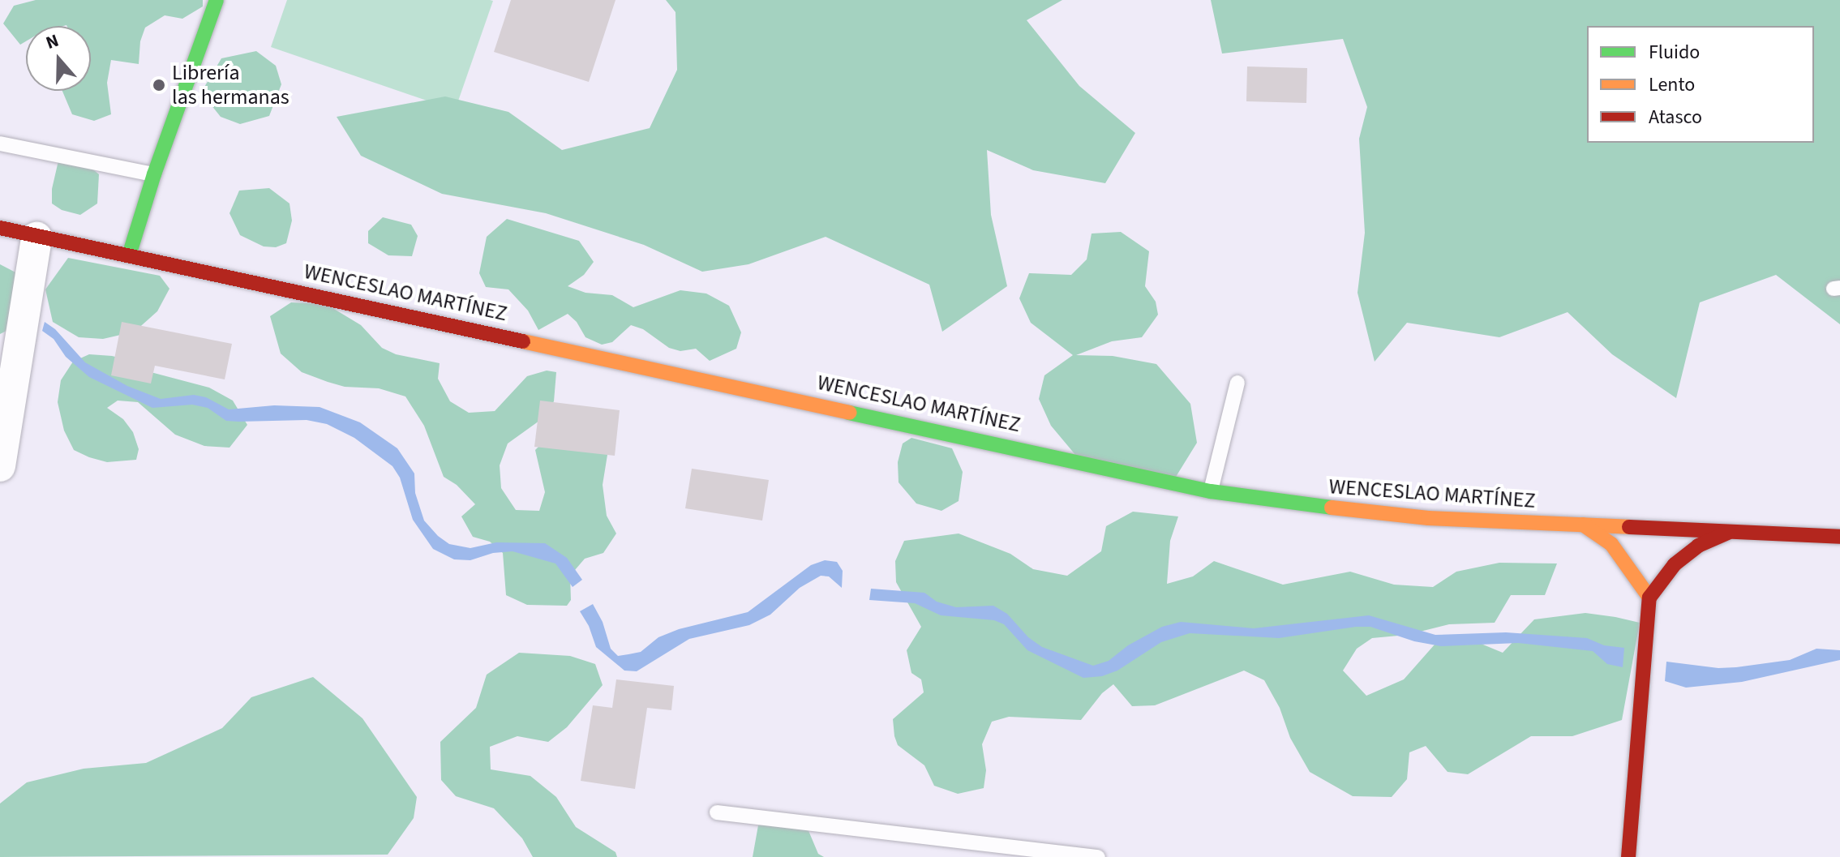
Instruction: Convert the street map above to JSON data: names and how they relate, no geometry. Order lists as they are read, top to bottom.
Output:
{
  "streets": {
    "main road": ["WENCESLAO MARTÍNEZ"]
  },
  "places": ["Librería las hermanas"],
  "legend": ["Fluido", "Lento", "Atasco"],
  "north": "top"
}
